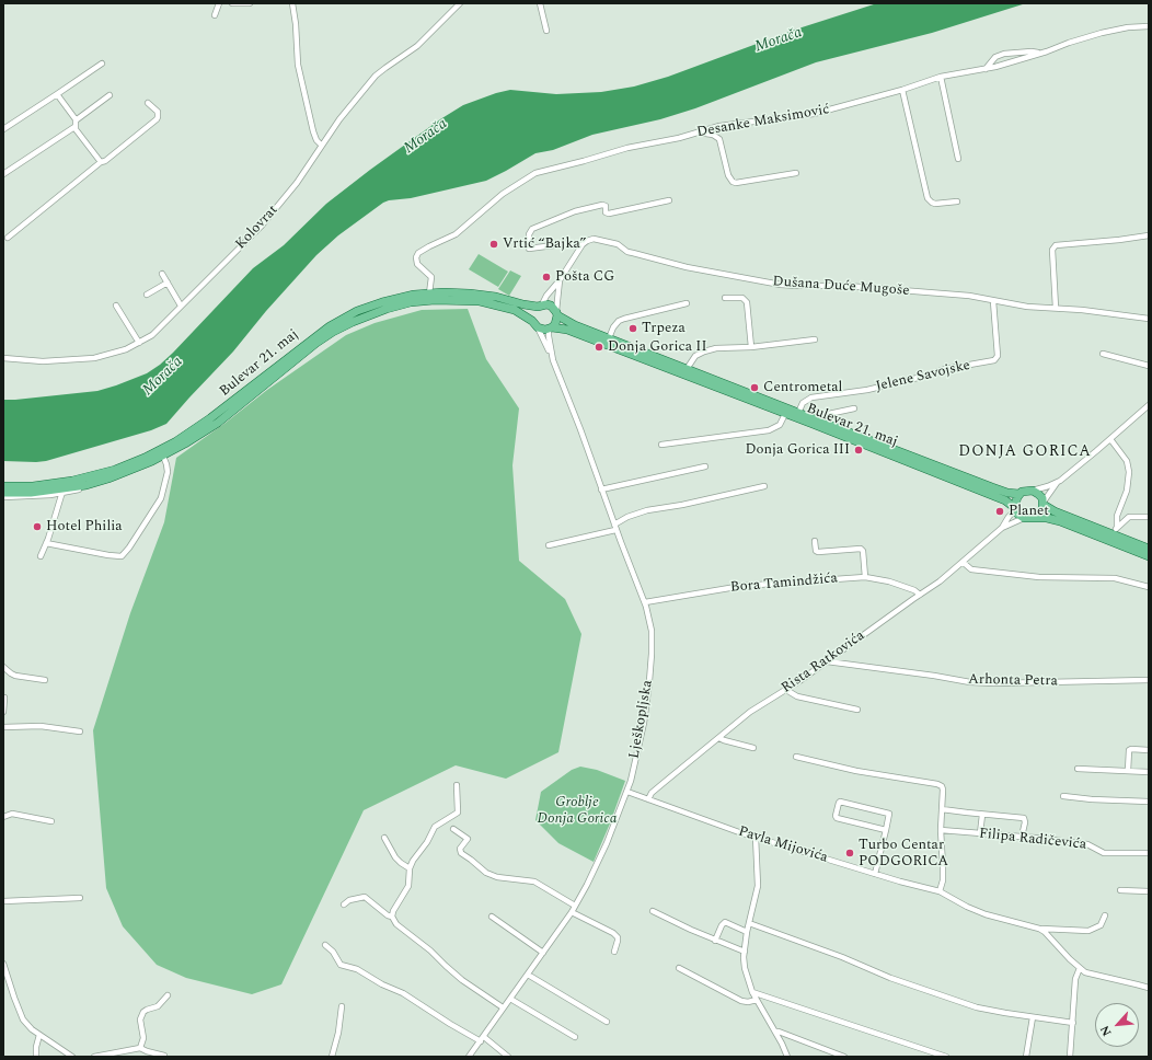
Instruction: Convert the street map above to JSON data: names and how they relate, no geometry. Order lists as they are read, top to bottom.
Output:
{
  "streets": {
    "main road": ["Bulevar 21. maj"],
    "street": [
      "Desanke Maksimović",
      "Kolovrat",
      "Dušana Duće Mugoše",
      "Jelene Savojske",
      "Bora Tamindžića",
      "Rista Ratkovića",
      "Arhonta Petra",
      "Lješkopljska",
      "Filipa Radičevića",
      "Pavla Mijovića"
    ]
  },
  "crossings": [
    ["Desanke Maksimović", "Bulevar 21. maj"],
    ["Dušana Duće Mugoše", "Jelene Savojske"],
    ["Bulevar 21. maj", "Jelene Savojske"],
    ["Bulevar 21. maj", "Rista Ratkovića"],
    ["Bulevar 21. maj", "Lješkopljska"],
    ["Bora Tamindžića", "Rista Ratkovića"],
    ["Bora Tamindžića", "Lješkopljska"],
    ["Rista Ratkovića", "Arhonta Petra"],
    ["Rista Ratkovića", "Pavla Mijovića"],
    ["Lješkopljska", "Pavla Mijovića"]
  ],
  "districts": ["DONJA GORICA"],
  "water": ["Morača"],
  "parks": ["Groblje Donja Gorica"],
  "places": [
    "Vrtić “Bajka”",
    "Pošta CG",
    "Trpeza",
    "Donja Gorica II",
    "Centrometal",
    "Donja Gorica III",
    "Planet",
    "Hotel Philia",
    "Turbo Centar PODGORICA"
  ],
  "north": "bottom left"
}
